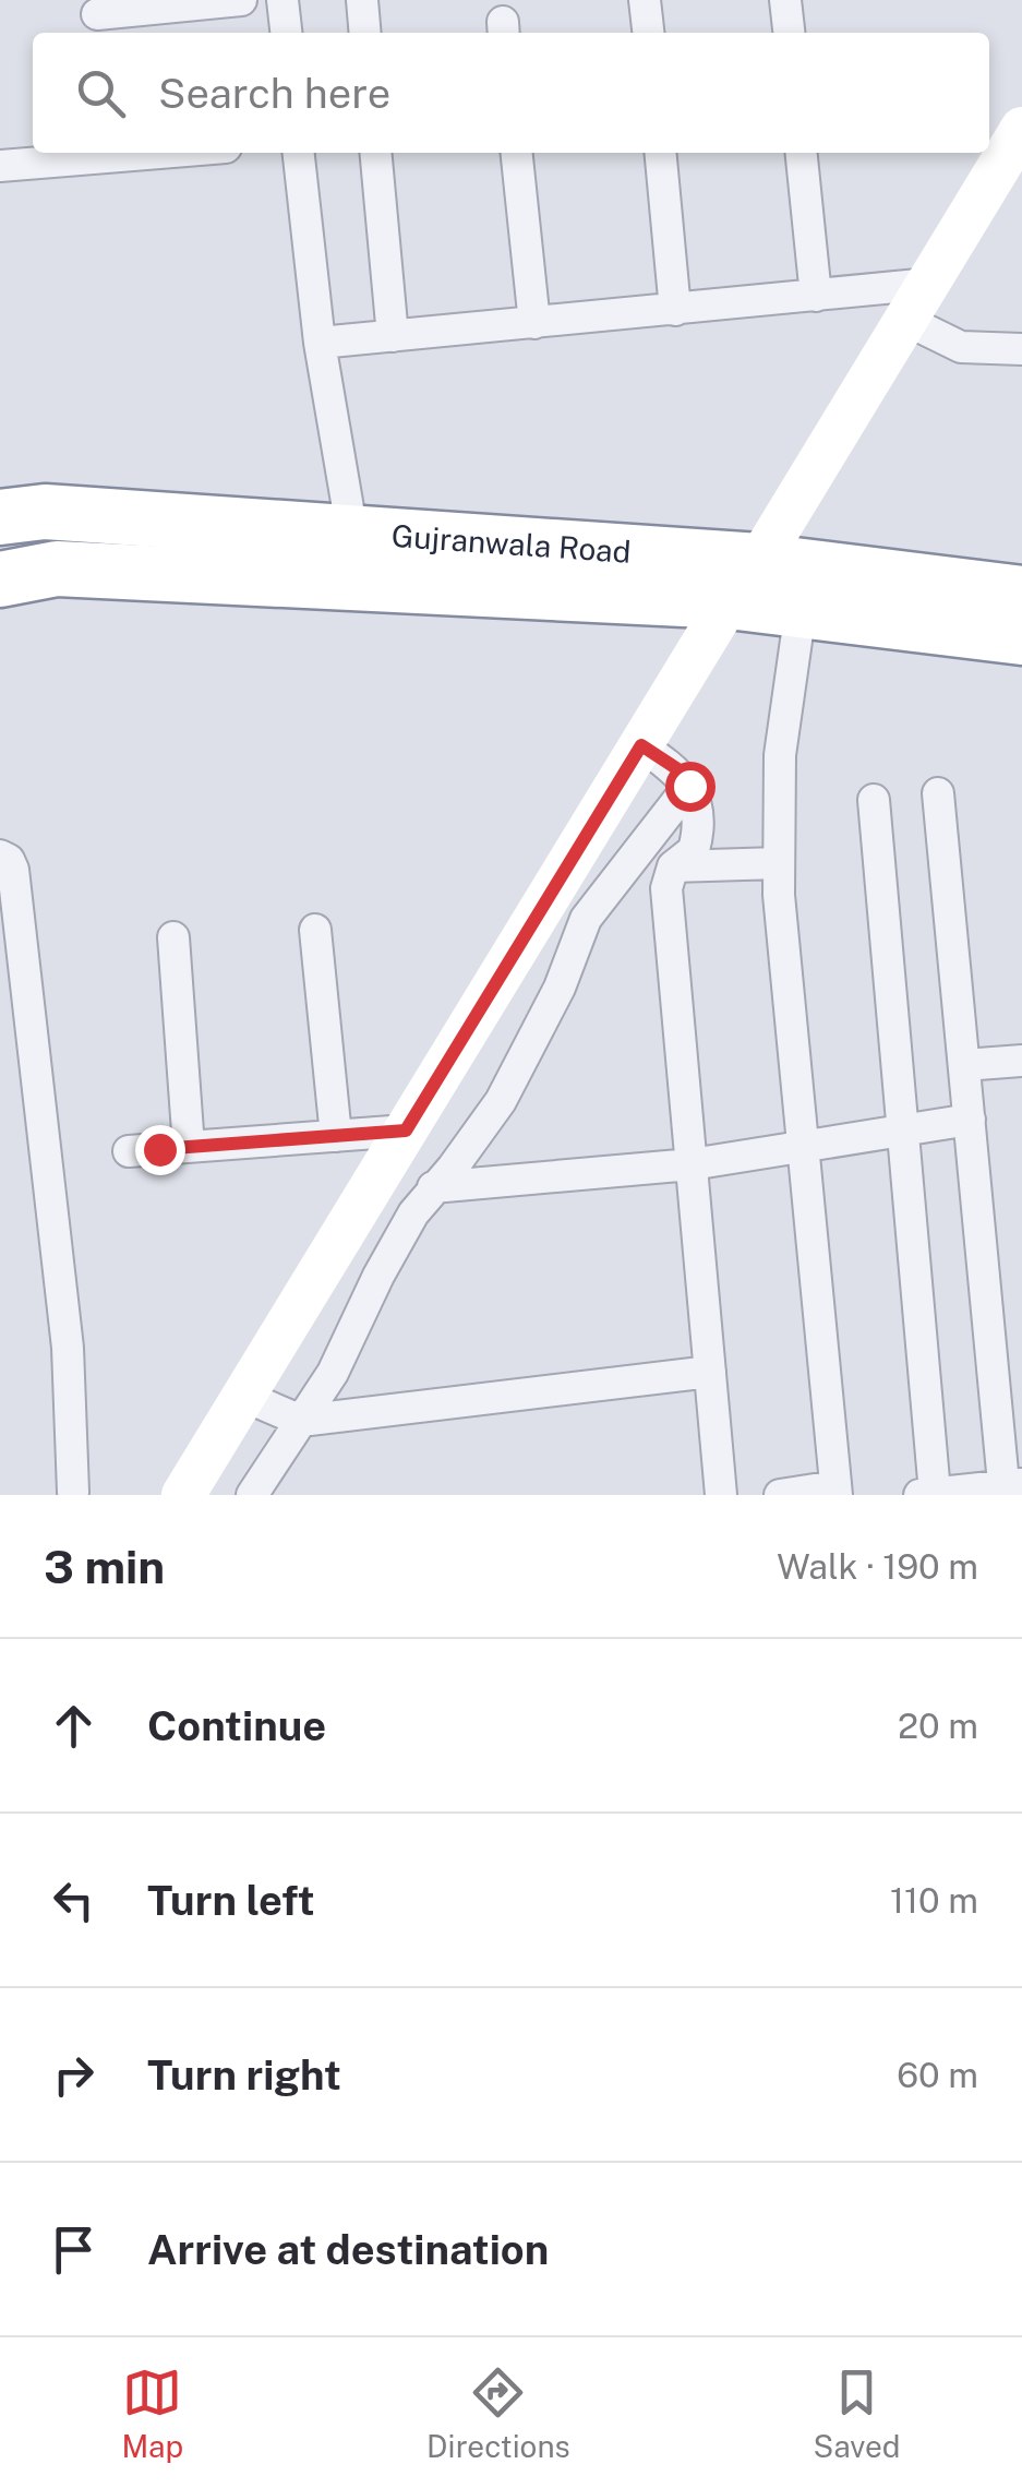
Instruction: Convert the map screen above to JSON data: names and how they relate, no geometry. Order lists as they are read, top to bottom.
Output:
{
  "streets": {
    "highway": ["Gujranwala Road"]
  },
  "page": {
    "search": "Search here",
    "heading": ["3 min", "Walk · 190 m"],
    "list": [
      ["Continue", "20 m"],
      ["Turn left", "110 m"],
      ["Turn right", "60 m"],
      "Arrive at destination"
    ],
    "nav": ["Map", "Directions", "Saved"]
  }
}
